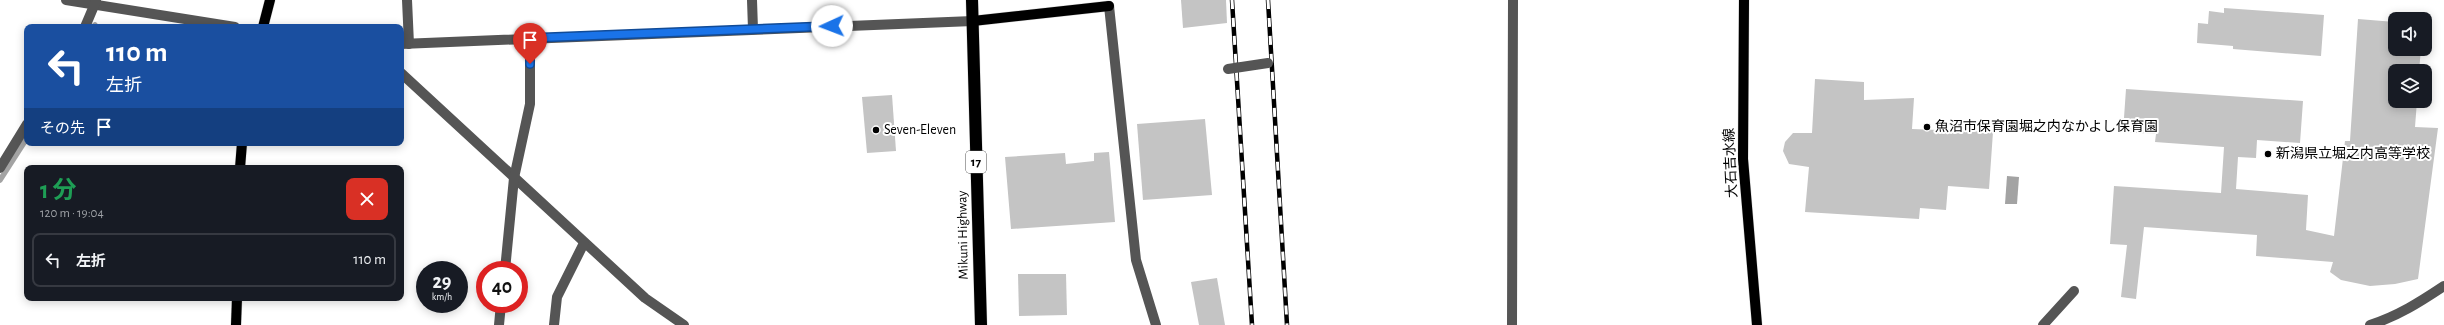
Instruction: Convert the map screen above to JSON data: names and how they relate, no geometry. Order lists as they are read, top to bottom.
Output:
{
  "streets": {
    "highway": ["17", "Mikuni Highway"],
    "main road": ["大石吉水線"]
  },
  "places": ["魚沼市保育園堀之内なかよし保育園", "Seven-Eleven", "新潟県立堀之内高等学校"],
  "page": {
    "turn": ["110 m", "左折"],
    "then": "その先",
    "heading": ["1 分", "120 m · 19:04"],
    "list": [
      {
        "name": "左折",
        "value": "110 m"
      }
    ],
    "speed": "29 km/h",
    "limit": "40"
  }
}
